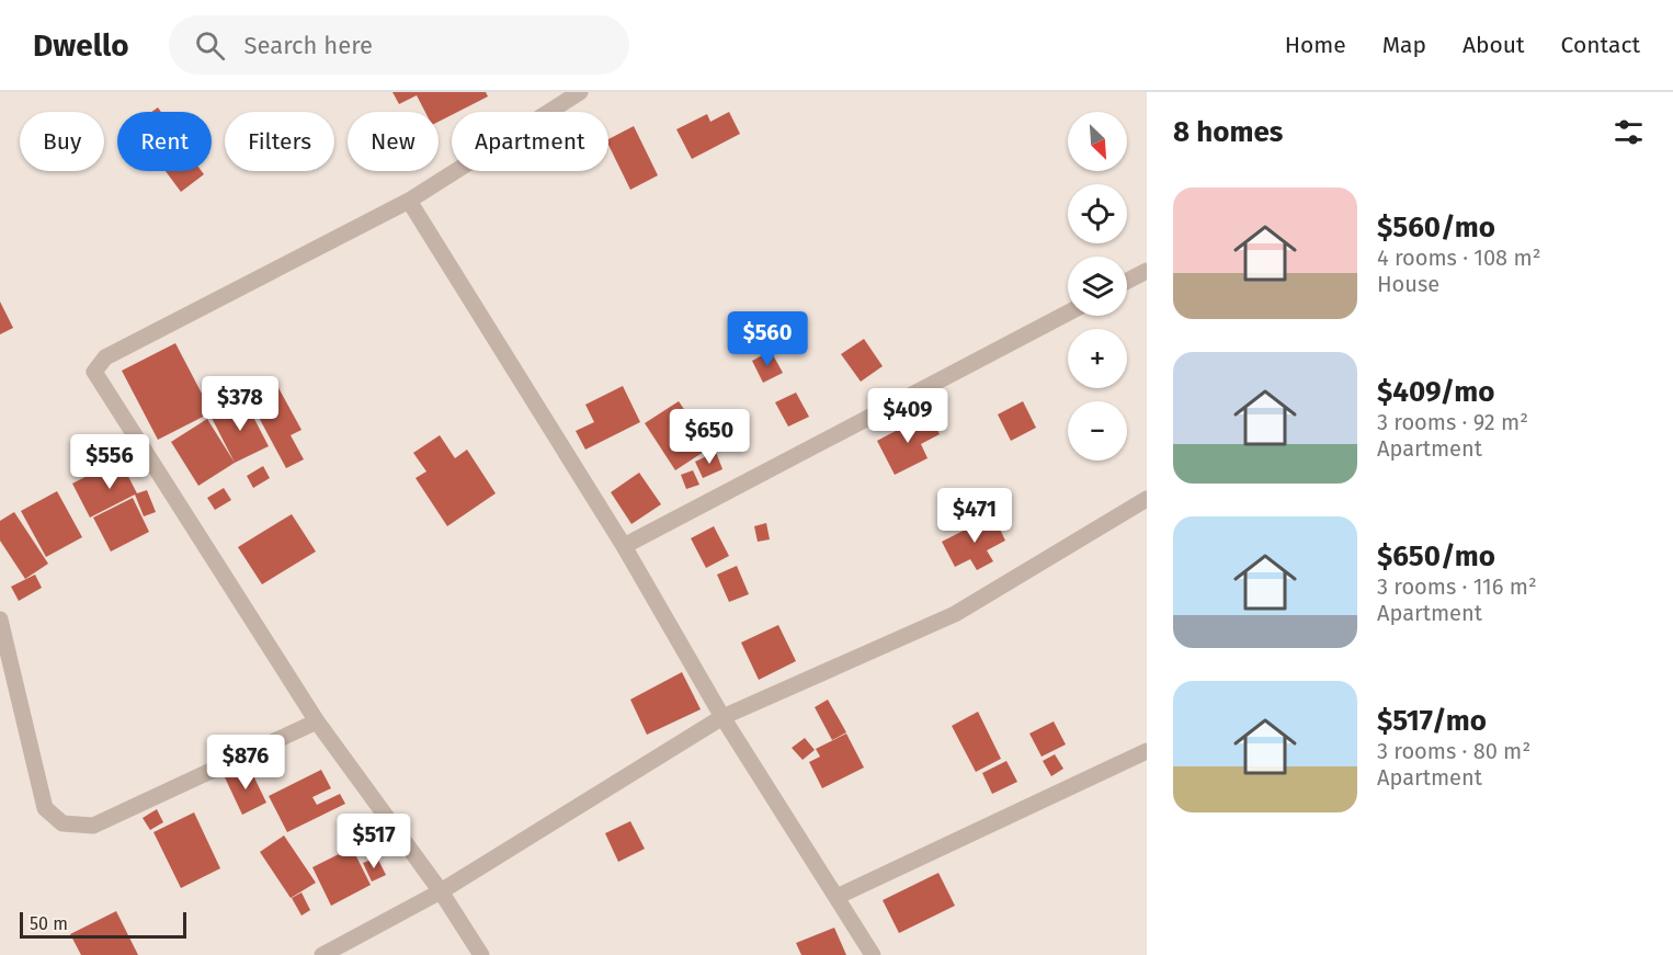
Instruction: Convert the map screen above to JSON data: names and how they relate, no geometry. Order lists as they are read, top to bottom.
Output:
{
  "scale_bar": "50 m",
  "north": "bottom right",
  "page": {
    "header": "Dwello",
    "search": "Search here",
    "nav": [
      "Home",
      "Map",
      "About",
      "Contact"
    ],
    "heading": "8 homes",
    "map_buttons": ["+", "−"],
    "chip": [
      "Buy",
      "Rent",
      "Filters",
      "New",
      "Apartment"
    ],
    "list": [
      {
        "name": "$560/mo",
        "note": "4 rooms · 108 m² · House"
      },
      {
        "name": "$409/mo",
        "note": "3 rooms · 92 m² · Apartment"
      },
      {
        "name": "$650/mo",
        "note": "3 rooms · 116 m² · Apartment"
      },
      {
        "name": "$517/mo",
        "note": "3 rooms · 80 m² · Apartment"
      }
    ],
    "price": [
      "$560",
      "$378",
      "$409",
      "$650",
      "$556",
      "$471",
      "$876",
      "$517"
    ],
    "scale": "50 m"
  }
}
